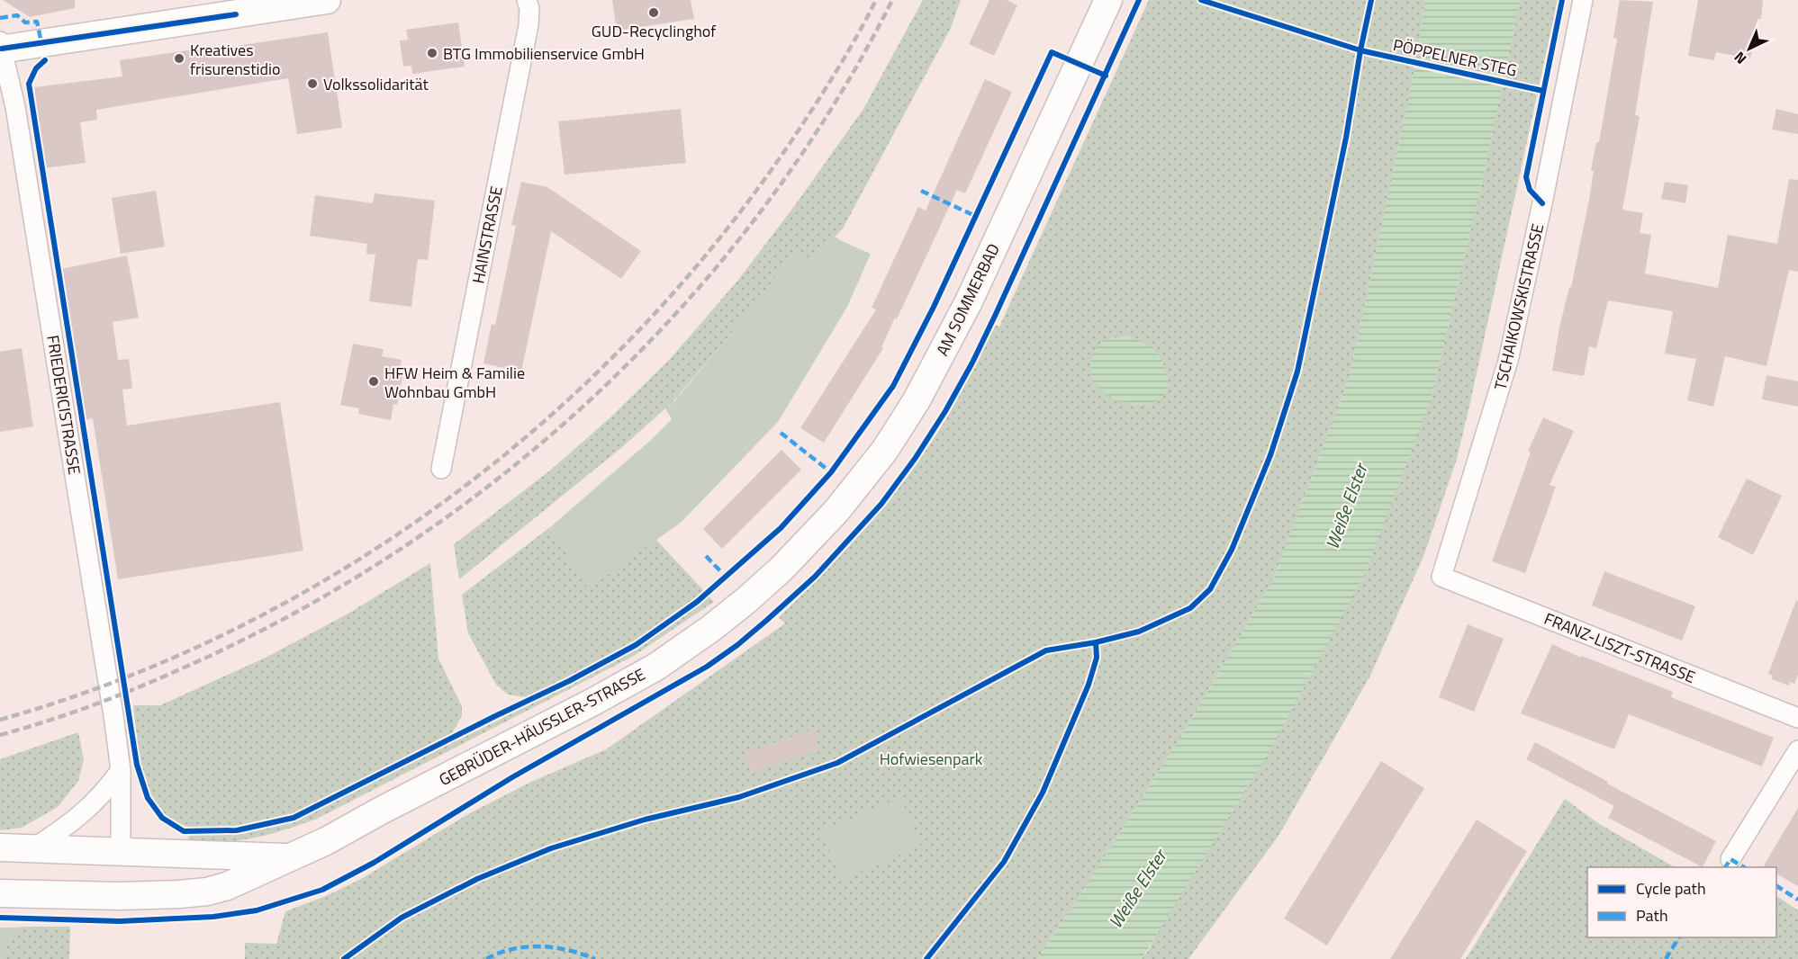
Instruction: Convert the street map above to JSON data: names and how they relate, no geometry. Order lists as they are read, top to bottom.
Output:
{
  "streets": {
    "main road": ["AM SOMMERBAD", "GEBRÜDER-HÄUSSLER-STRASSE"],
    "street": [
      "HAINSTRASSE",
      "TSCHAIKOWSKISTRASSE",
      "FRIEDERICISTRASSE",
      "FRANZ-LISZT-STRASSE"
    ],
    "cycle path": ["PÖPPELNER STEG"]
  },
  "crossings": [
    ["AM SOMMERBAD", "GEBRÜDER-HÄUSSLER-STRASSE"],
    ["TSCHAIKOWSKISTRASSE", "FRANZ-LISZT-STRASSE"],
    ["FRIEDERICISTRASSE", "GEBRÜDER-HÄUSSLER-STRASSE"]
  ],
  "water": ["Weiße Elster"],
  "parks": ["Hofwiesenpark"],
  "places": [
    "GUD-Recyclinghof",
    "BTG Immobilienservice GmbH",
    "Kreatives frisurenstidio",
    "Volkssolidarität",
    "HFW Heim & Familie Wohnbau GmbH"
  ],
  "legend": ["Cycle path", "Path"],
  "north": "bottom left"
}
